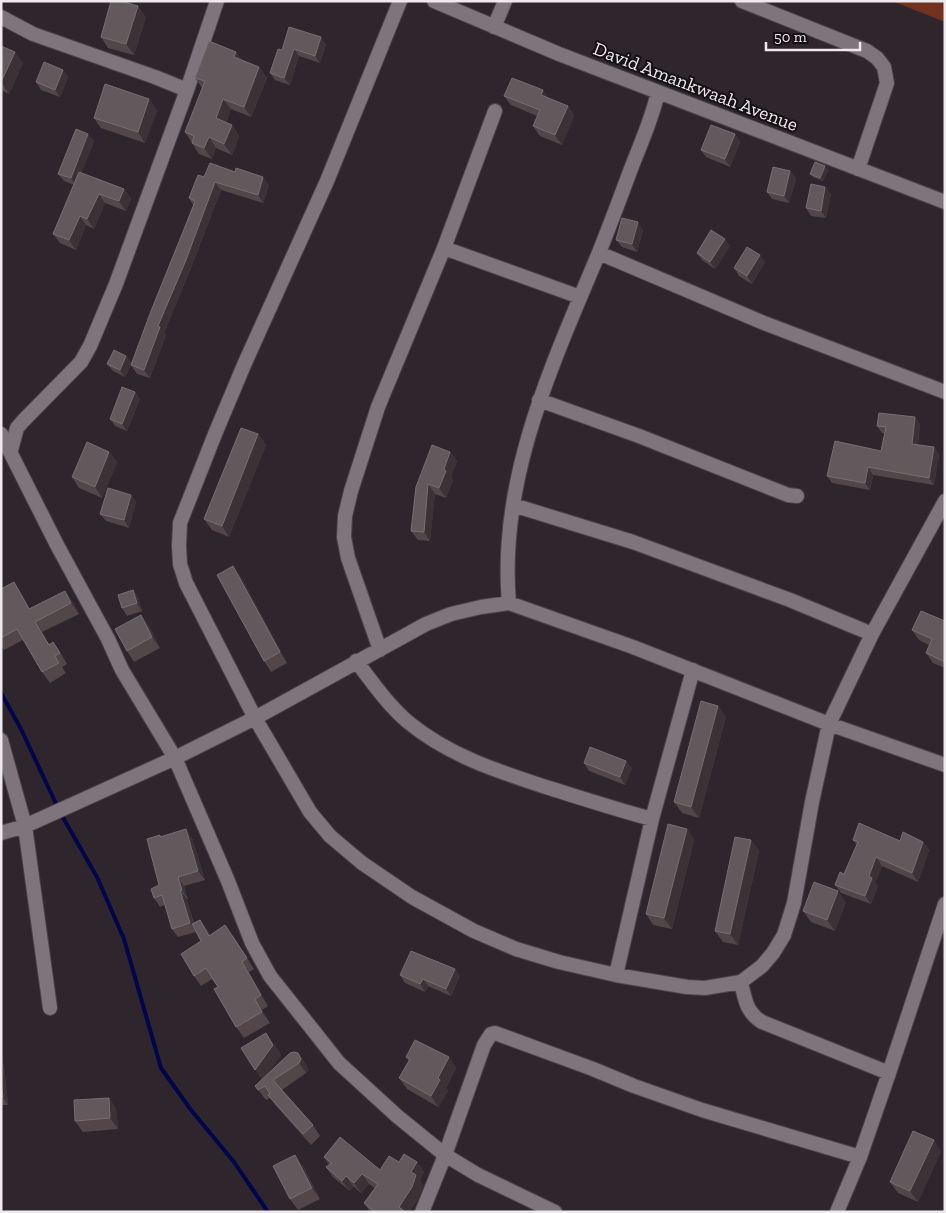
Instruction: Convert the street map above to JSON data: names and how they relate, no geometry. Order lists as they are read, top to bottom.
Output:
{
  "streets": {
    "street": ["David Amankwaah Avenue"]
  },
  "scale_bar": "50 m"
}
